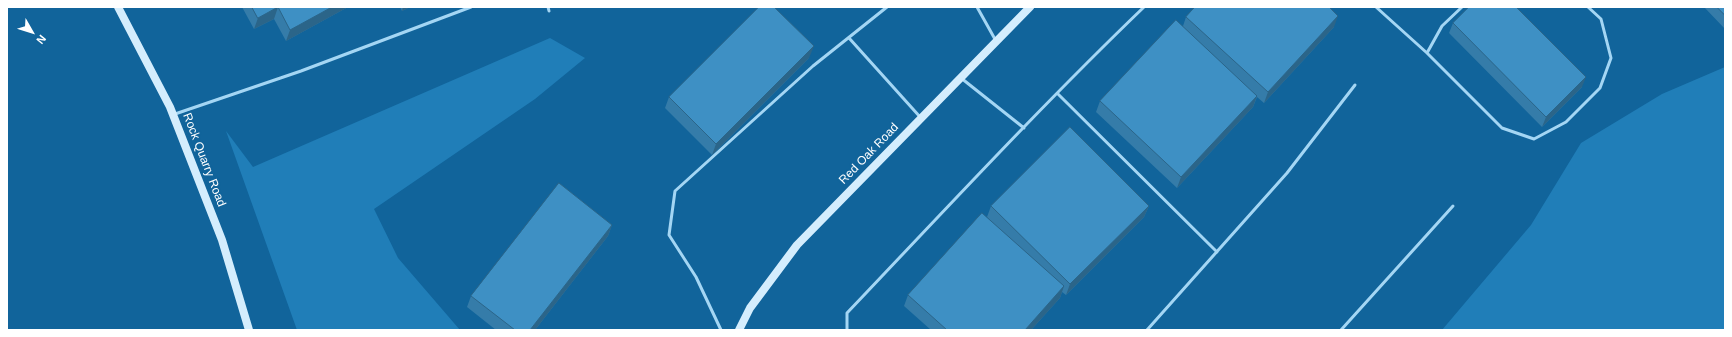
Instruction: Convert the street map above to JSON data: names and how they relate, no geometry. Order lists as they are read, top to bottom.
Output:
{
  "streets": {
    "street": ["Red Oak Road", "Rock Quarry Road"]
  },
  "north": "bottom right"
}
